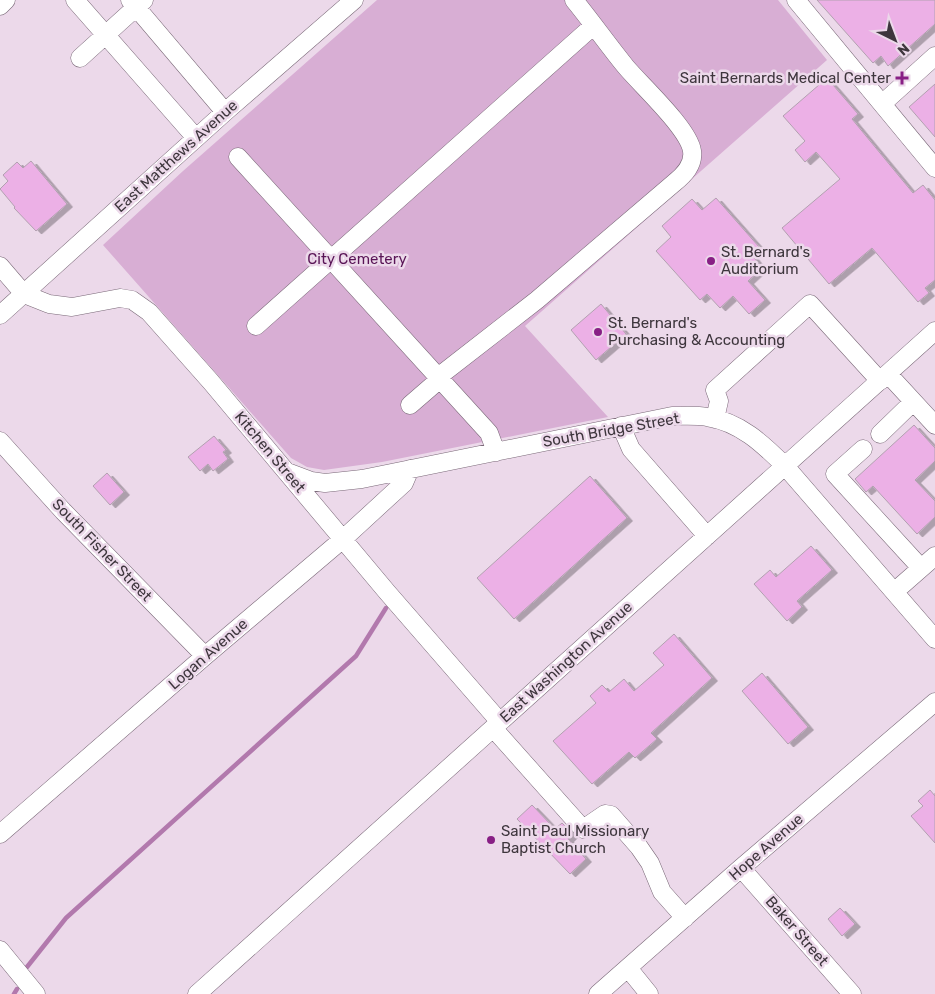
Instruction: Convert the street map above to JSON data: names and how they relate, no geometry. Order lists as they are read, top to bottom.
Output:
{
  "streets": {
    "street": [
      "East Matthews Avenue",
      "South Bridge Street",
      "Kitchen Street",
      "South Fisher Street",
      "Logan Avenue",
      "East Washington Avenue",
      "Hope Avenue",
      "Baker Street"
    ]
  },
  "crossings": [
    ["East Matthews Avenue", "Kitchen Street"],
    ["South Bridge Street", "Kitchen Street"],
    ["South Bridge Street", "Logan Avenue"],
    ["South Bridge Street", "East Washington Avenue"],
    ["Kitchen Street", "Logan Avenue"],
    ["Kitchen Street", "East Washington Avenue"],
    ["Kitchen Street", "Hope Avenue"],
    ["South Fisher Street", "Logan Avenue"],
    ["Hope Avenue", "Baker Street"]
  ],
  "parks": ["City Cemetery"],
  "places": {
    "health": ["Saint Bernards Medical Center"],
    "other": ["St. Bernard's Auditorium", "St. Bernard's Purchasing & Accounting", "Saint Paul Missionary Baptist Church"]
  },
  "north": "bottom right"
}
